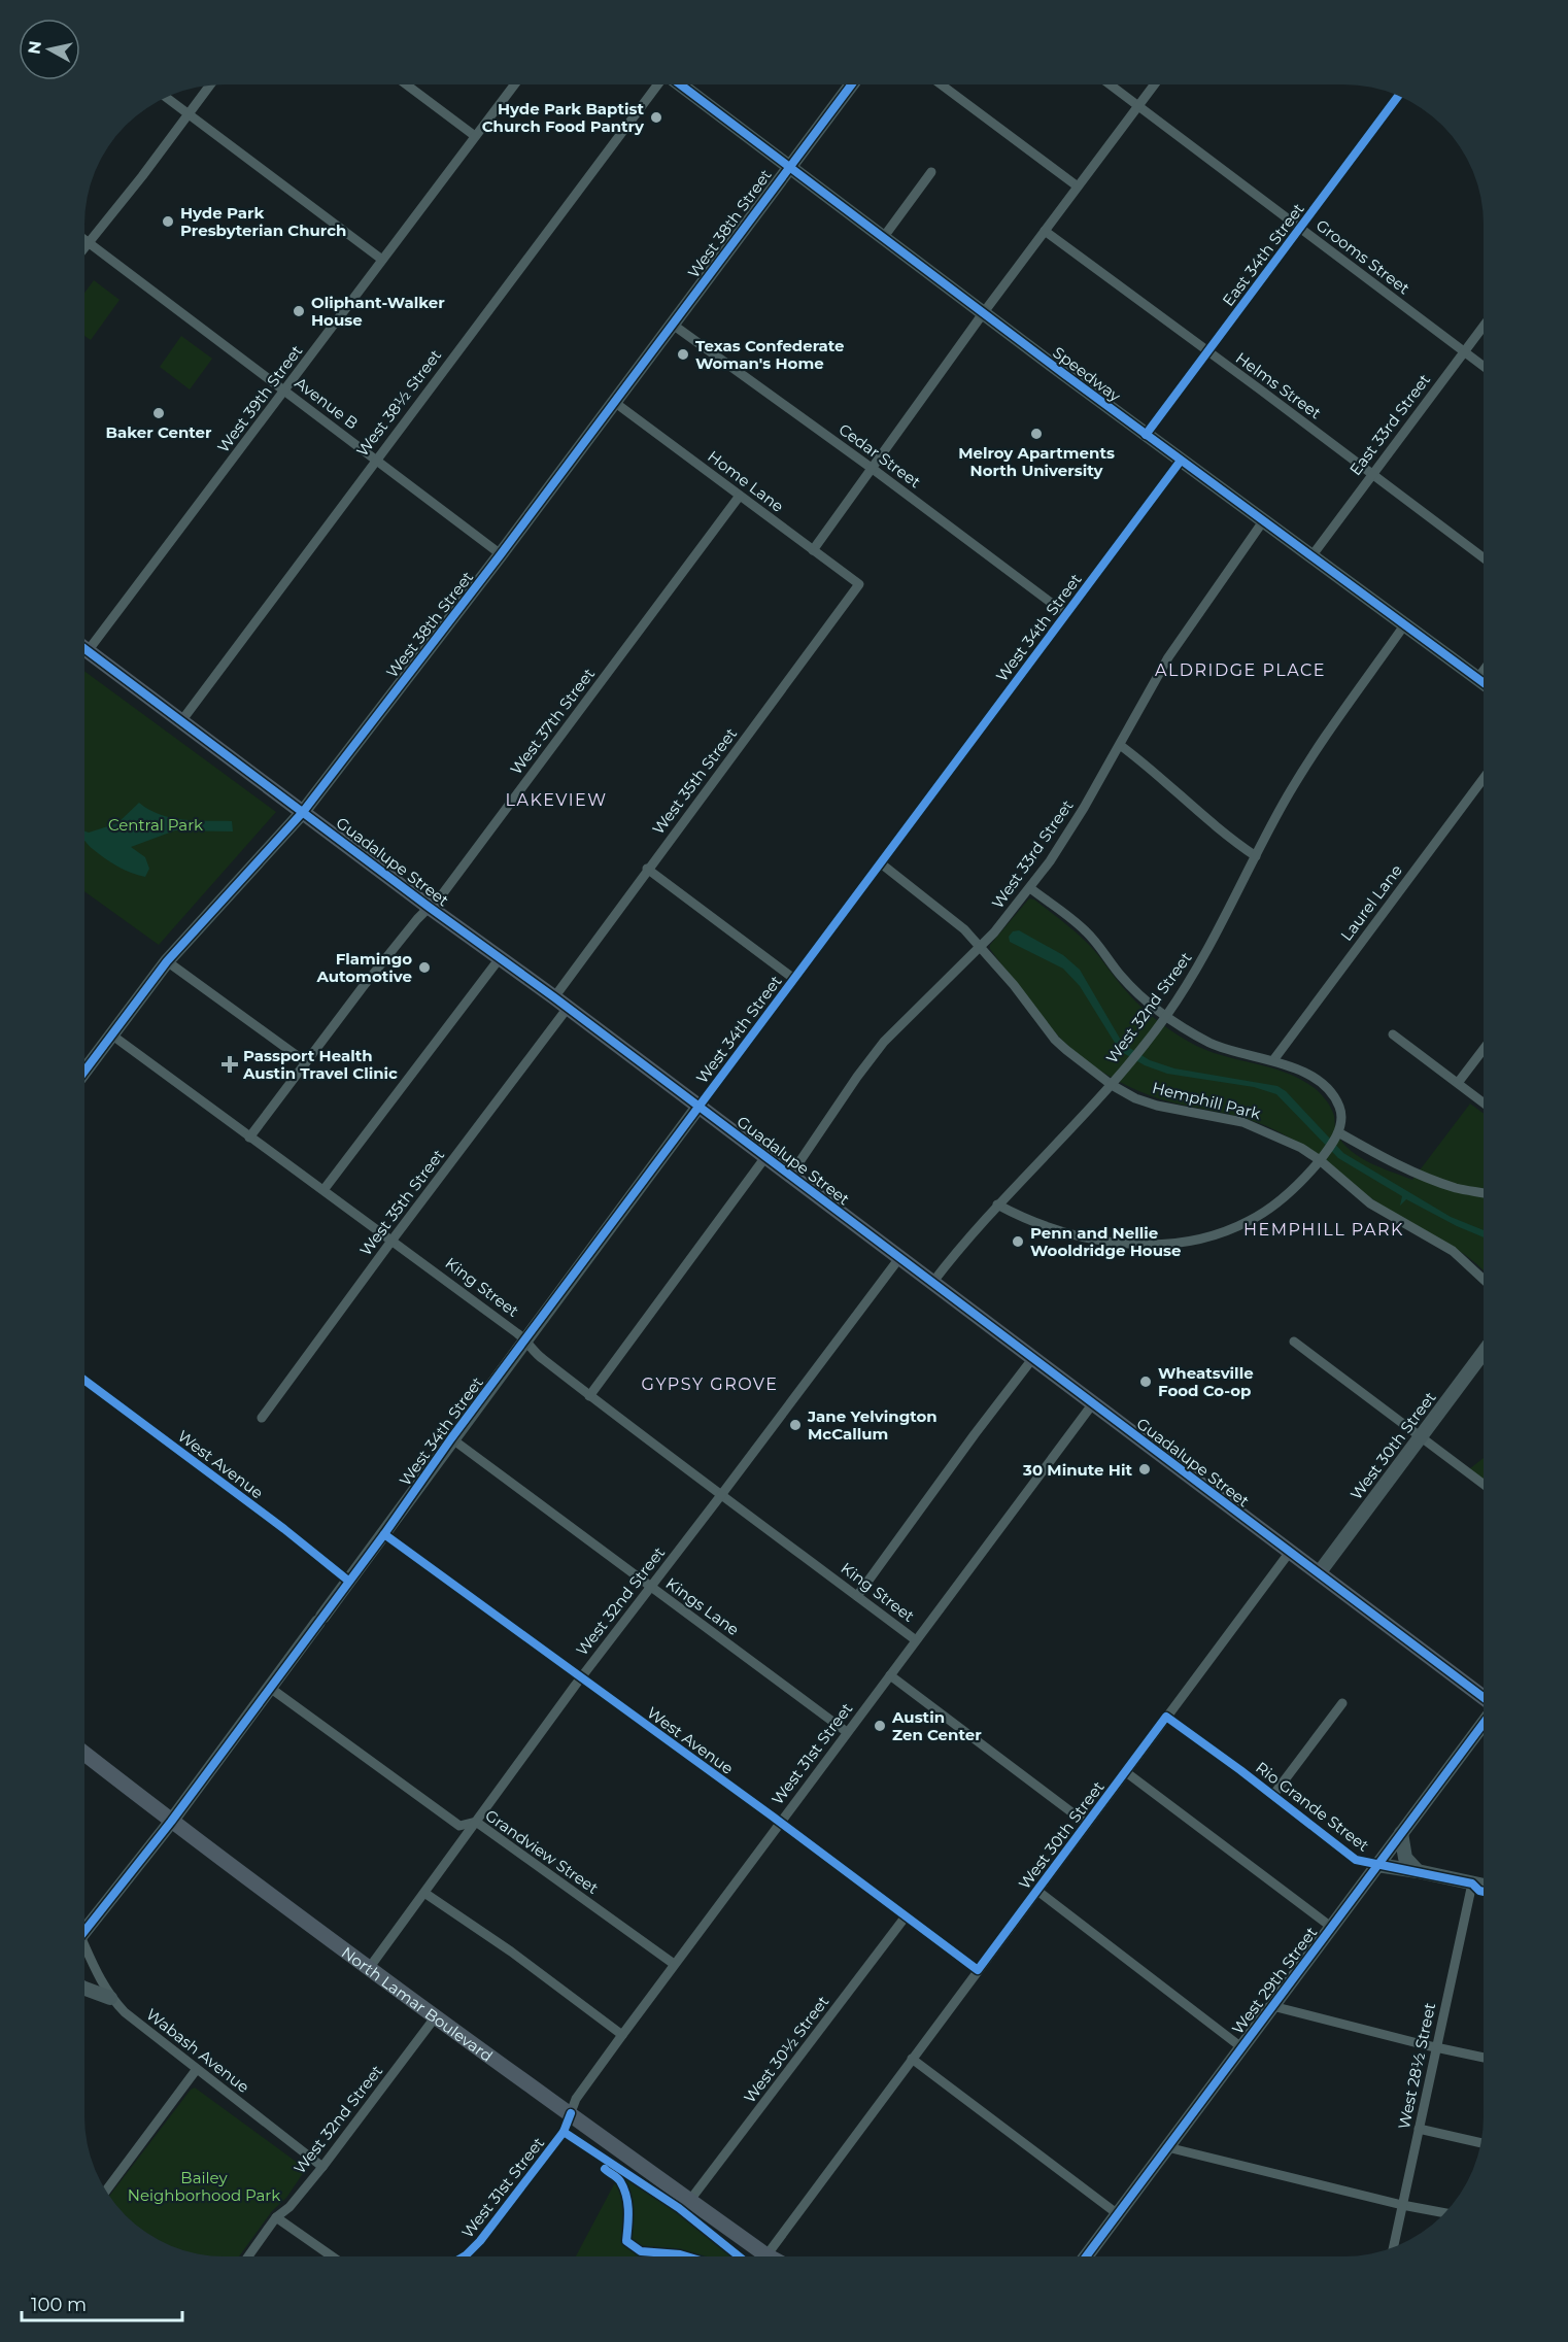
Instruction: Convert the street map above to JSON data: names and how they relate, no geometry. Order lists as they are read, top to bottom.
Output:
{
  "streets": {
    "main road": ["Guadalupe Street", "North Lamar Boulevard"],
    "street": [
      "West 38th Street",
      "East 34th Street",
      "Grooms Street",
      "Speedway",
      "Helms Street",
      "West 39th Street",
      "Avenue B",
      "West 38½ Street",
      "East 33rd Street",
      "Cedar Street",
      "Home Lane",
      "West 34th Street",
      "West 37th Street",
      "West 35th Street",
      "West 33rd Street",
      "Laurel Lane",
      "West 32nd Street",
      "Hemphill Park",
      "King Street",
      "West 30th Street",
      "West Avenue",
      "Kings Lane",
      "West 31st Street",
      "Rio Grande Street",
      "Grandview Street",
      "West 29th Street",
      "West 30½ Street",
      "Wabash Avenue",
      "West 28½ Street"
    ]
  },
  "crossings": [
    ["West 38th Street", "Speedway"],
    ["West 38th Street", "Avenue B"],
    ["West 38th Street", "Cedar Street"],
    ["West 38th Street", "Home Lane"],
    ["West 38th Street", "Guadalupe Street"],
    ["West 38th Street", "King Street"],
    ["East 34th Street", "Grooms Street"],
    ["East 34th Street", "Speedway"],
    ["East 34th Street", "Helms Street"],
    ["Grooms Street", "East 33rd Street"],
    ["Speedway", "East 33rd Street"],
    ["Speedway", "West 34th Street"],
    ["Speedway", "West 33rd Street"],
    ["Speedway", "West 32nd Street"],
    ["Helms Street", "East 33rd Street"],
    ["West 39th Street", "Avenue B"],
    ["West 39th Street", "Guadalupe Street"],
    ["Avenue B", "West 38½ Street"],
    ["West 38½ Street", "Guadalupe Street"],
    ["Cedar Street", "West 34th Street"],
    ["Home Lane", "West 37th Street"],
    ["Home Lane", "West 35th Street"],
    ["West 34th Street", "Guadalupe Street"],
    ["West 34th Street", "Hemphill Park"],
    ["West 34th Street", "King Street"],
    ["West 34th Street", "West Avenue"],
    ["West 34th Street", "Kings Lane"],
    ["West 34th Street", "Grandview Street"],
    ["West 34th Street", "North Lamar Boulevard"],
    ["West 37th Street", "Guadalupe Street"],
    ["West 37th Street", "King Street"],
    ["West 35th Street", "Guadalupe Street"],
    ["West 35th Street", "King Street"],
    ["West 33rd Street", "Guadalupe Street"],
    ["West 33rd Street", "Hemphill Park"],
    ["Guadalupe Street", "West 32nd Street"],
    ["Guadalupe Street", "West 30th Street"],
    ["Guadalupe Street", "West 31st Street"],
    ["West 32nd Street", "Hemphill Park"],
    ["West 32nd Street", "King Street"],
    ["West 32nd Street", "West Avenue"],
    ["West 32nd Street", "Kings Lane"],
    ["West 32nd Street", "Grandview Street"],
    ["West 32nd Street", "North Lamar Boulevard"],
    ["West 32nd Street", "Wabash Avenue"],
    ["King Street", "West 31st Street"],
    ["West 30th Street", "West Avenue"],
    ["West 30th Street", "Rio Grande Street"],
    ["West Avenue", "West 31st Street"],
    ["West Avenue", "West 30½ Street"],
    ["Kings Lane", "West 31st Street"],
    ["West 31st Street", "Grandview Street"],
    ["West 31st Street", "North Lamar Boulevard"],
    ["Rio Grande Street", "West 29th Street"],
    ["Rio Grande Street", "West 28½ Street"],
    ["North Lamar Boulevard", "West 30½ Street"]
  ],
  "districts": [
    "ALDRIDGE PLACE",
    "LAKEVIEW",
    "HEMPHILL PARK",
    "GYPSY GROVE"
  ],
  "parks": ["Central Park", "Bailey Neighborhood Park"],
  "places": {
    "other": [
      "Hyde Park Baptist Church Food Pantry",
      "Hyde Park Presbyterian Church",
      "Oliphant-Walker House",
      "Texas Confederate Woman's Home",
      "Baker Center",
      "Melroy Apartments North University",
      "Flamingo Automotive",
      "Penn and Nellie Wooldridge House",
      "Wheatsville Food Co-op",
      "Jane Yelvington McCallum",
      "30 Minute Hit",
      "Austin Zen Center"
    ],
    "health": ["Passport Health Austin Travel Clinic"]
  },
  "scale_bar": "100 m",
  "north": "left"
}
